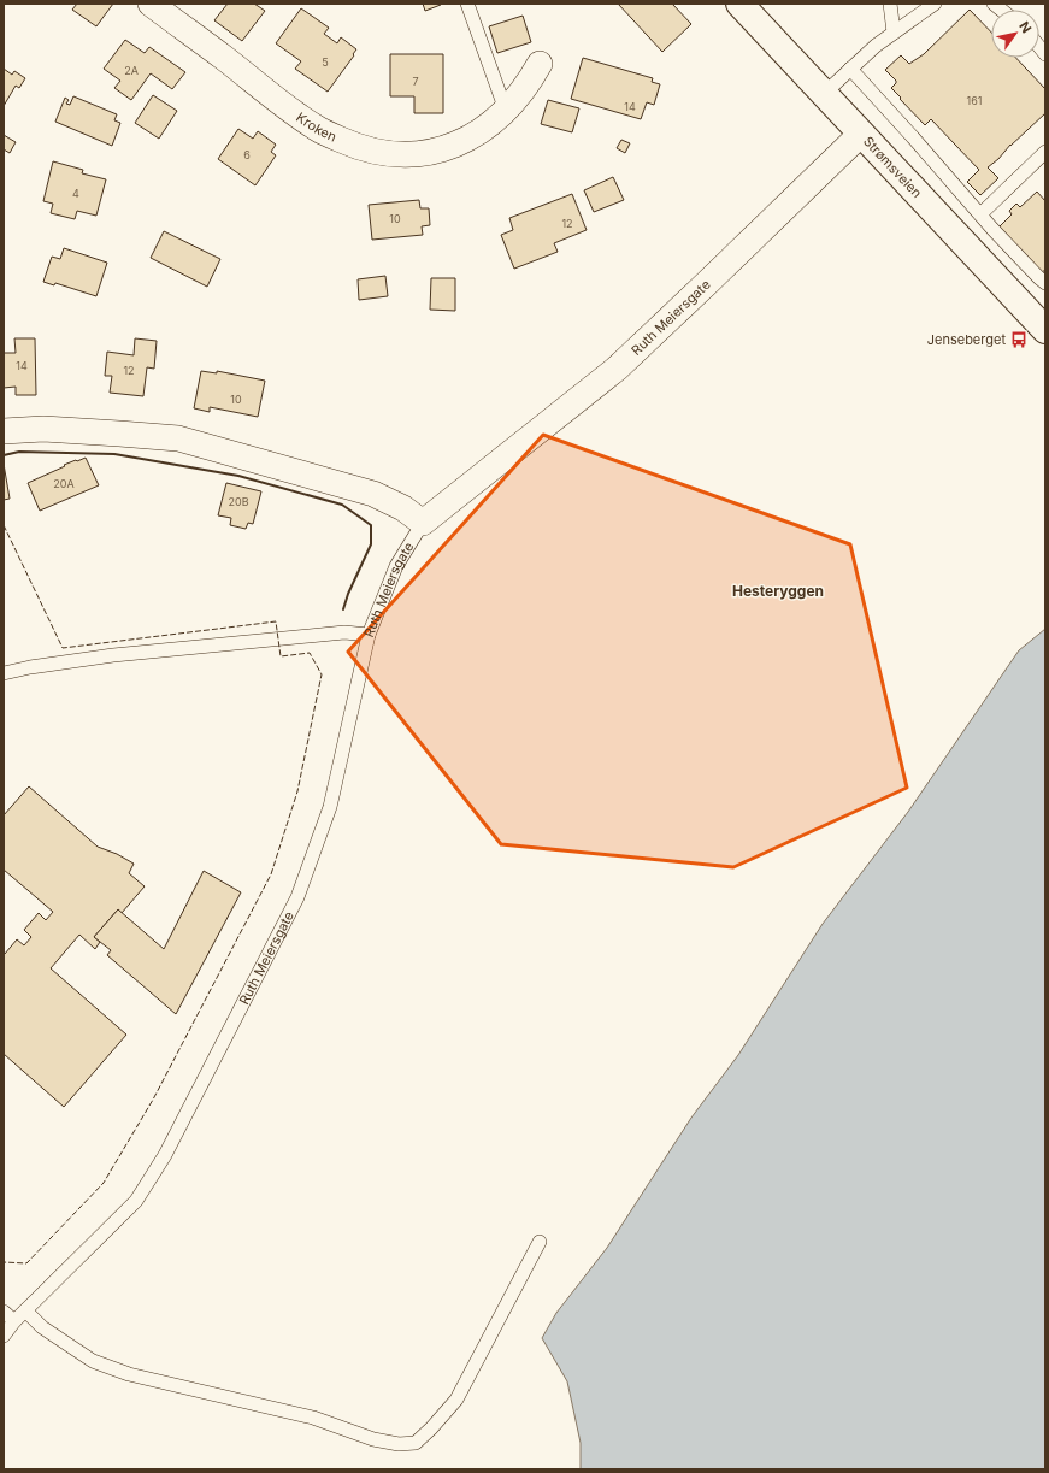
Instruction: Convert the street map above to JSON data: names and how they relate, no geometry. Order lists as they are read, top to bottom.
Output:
{
  "streets": {
    "main road": ["Strømsveien"],
    "street": ["Kroken", "Ruth Meiersgate"]
  },
  "crossings": [
    ["Strømsveien", "Ruth Meiersgate"]
  ],
  "districts": ["Hesteryggen"],
  "places": {
    "bus stop": ["Jenseberget"]
  },
  "house_numbers": [
    "5",
    "2A",
    "7",
    "161",
    "14",
    "6",
    "4",
    "10",
    "12",
    "14",
    "12",
    "10",
    "20A",
    "20B"
  ],
  "north": "top right"
}
